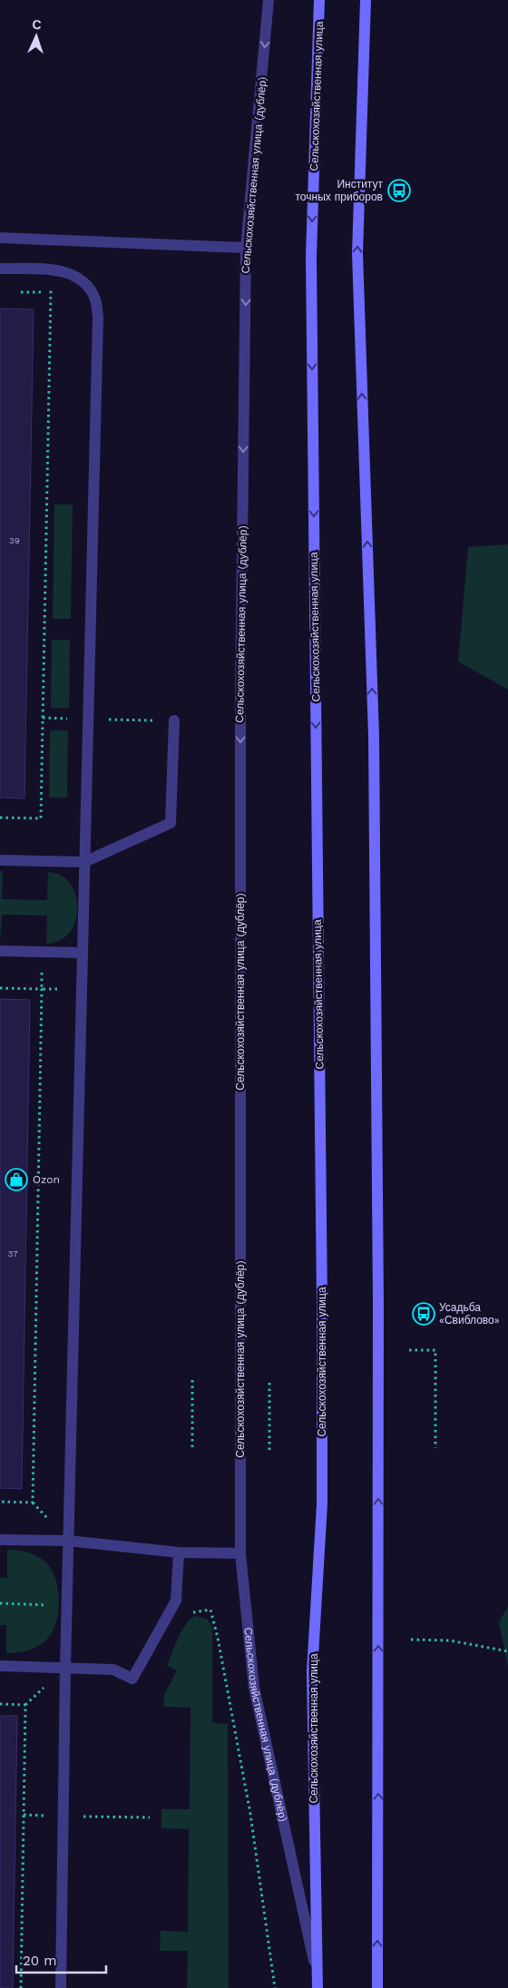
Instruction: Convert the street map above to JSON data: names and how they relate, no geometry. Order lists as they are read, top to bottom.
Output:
{
  "streets": {
    "main road": ["Сельскохозяйственная улица"],
    "street": ["Сельскохозяйственная улица (дублёр)"]
  },
  "crossings": [
    ["Сельскохозяйственная улица", "Сельскохозяйственная улица (дублёр)"]
  ],
  "one_way": ["Сельскохозяйственная улица (дублёр)"],
  "places": {
    "bus stop": ["Институт точных приборов", "Усадьба «Свиблово»"],
    "shop": ["Ozon"]
  },
  "house_numbers": ["39", "37"],
  "scale_bar": "20 m",
  "north": "top"
}
